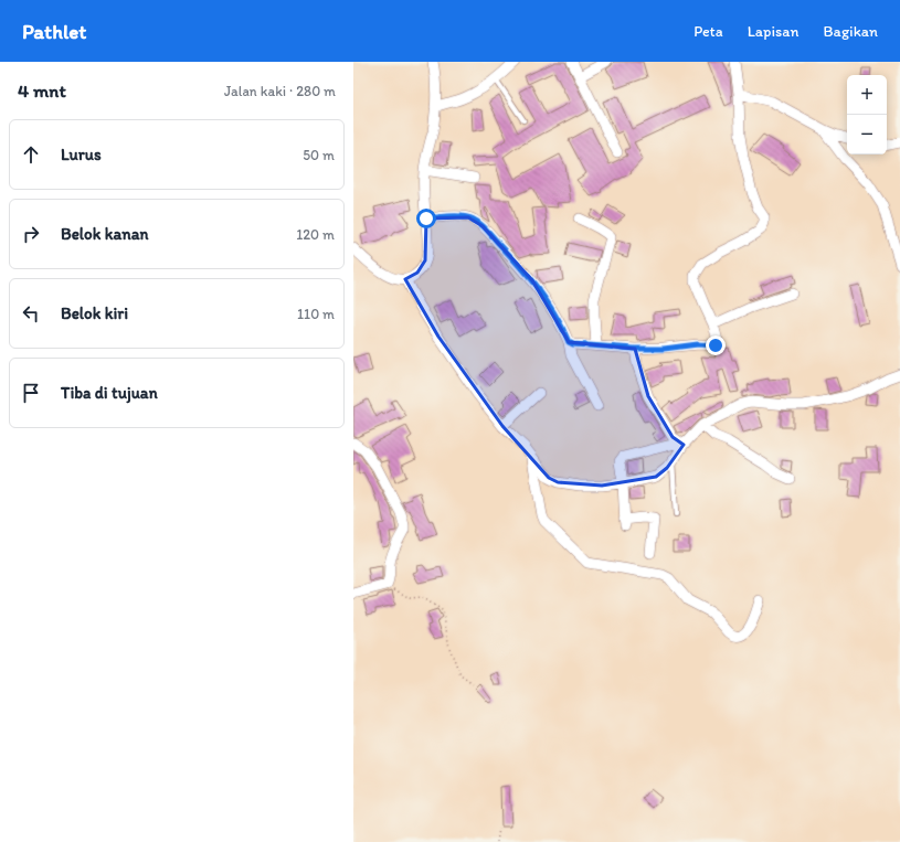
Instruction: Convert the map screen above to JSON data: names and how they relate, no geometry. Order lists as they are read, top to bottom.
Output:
{
  "page": {
    "header": "Pathlet",
    "nav": ["Peta", "Lapisan", "Bagikan"],
    "heading": ["4 mnt", "Jalan kaki · 280 m"],
    "map_buttons": ["+", "−"],
    "list": [
      ["Lurus", "50 m"],
      ["Belok kanan", "120 m"],
      ["Belok kiri", "110 m"],
      "Tiba di tujuan"
    ]
  }
}
